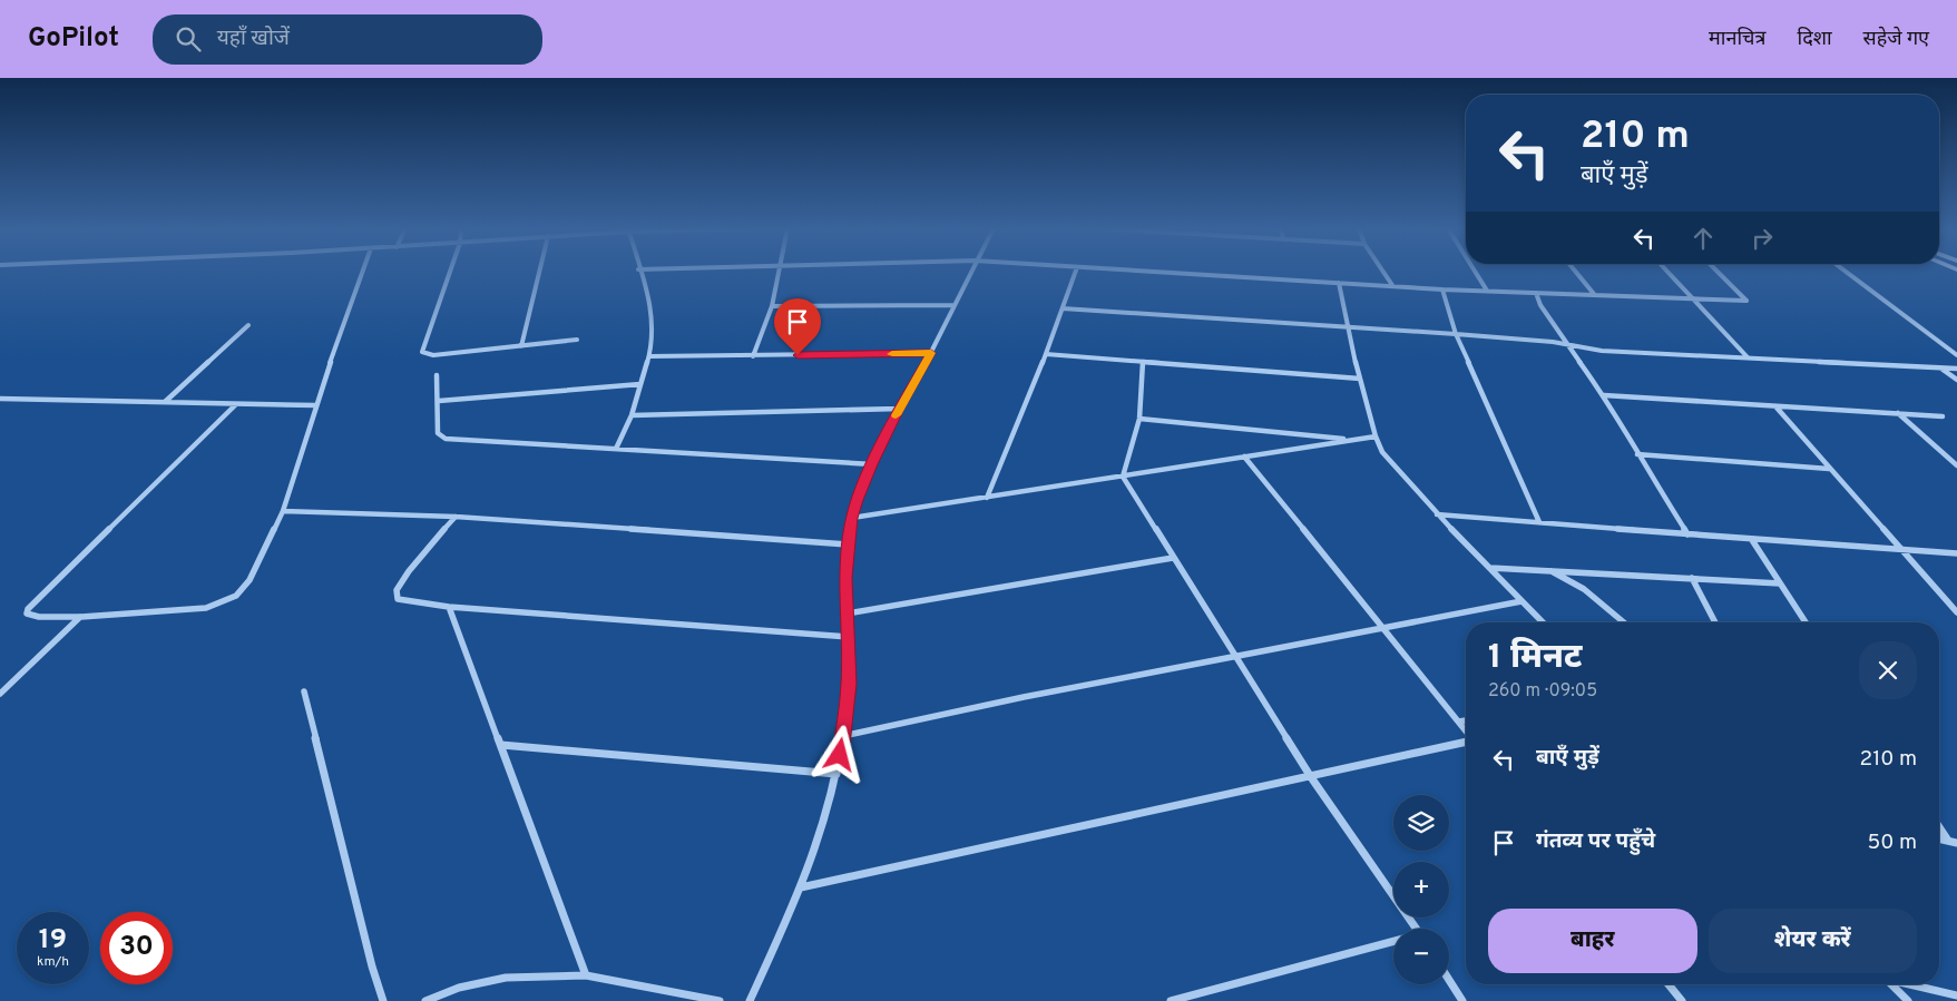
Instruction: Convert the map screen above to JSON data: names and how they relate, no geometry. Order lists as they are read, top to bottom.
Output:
{
  "page": {
    "header": "GoPilot",
    "search": "यहाँ खोजें",
    "nav": ["मानचित्र", "दिशा", "सहेजे गए"],
    "turn": ["210 m", "बाएँ मुड़ें"],
    "heading": ["1 मिनट", "260 m · 09:05"],
    "list": [
      {
        "name": "बाएँ मुड़ें",
        "value": "210 m"
      },
      {
        "name": "गंतव्य पर पहुँचे",
        "value": "50 m"
      }
    ],
    "map_buttons": ["+", "−"],
    "buttons": ["बाहर", "शेयर करें"],
    "speed": "19 km/h",
    "limit": "30"
  }
}
